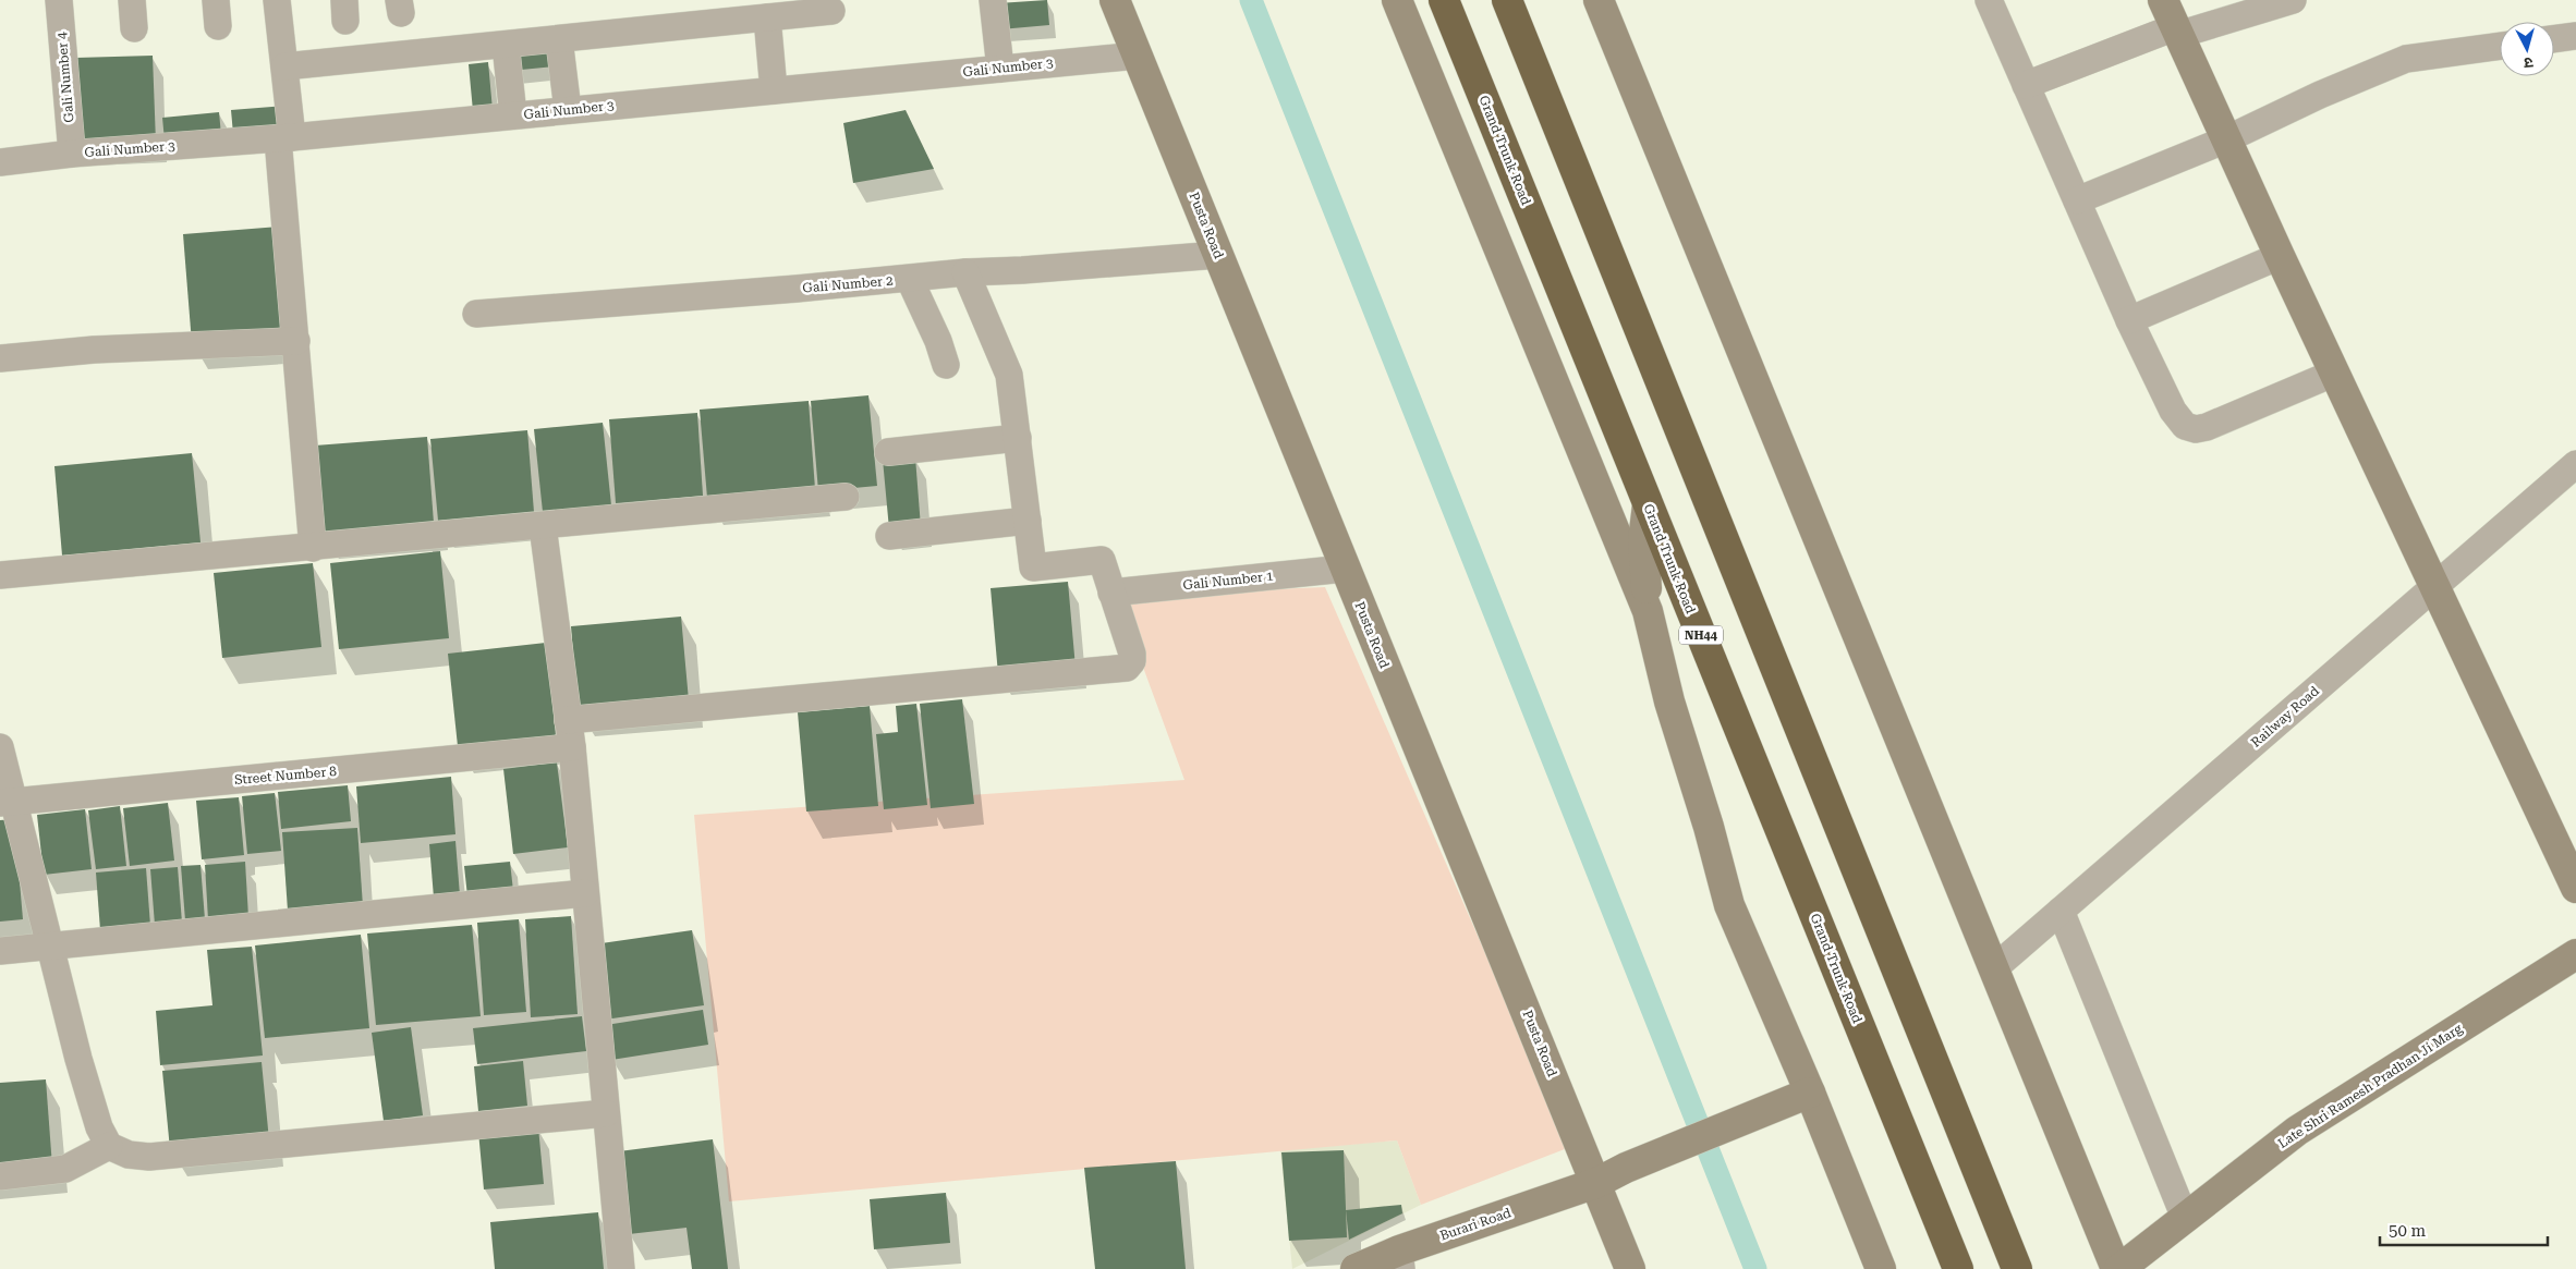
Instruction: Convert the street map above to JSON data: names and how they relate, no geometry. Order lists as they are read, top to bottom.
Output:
{
  "streets": {
    "highway": ["Grand Trunk Road", "NH44"],
    "main road": ["Pusta Road", "Late Shri Ramesh Pradhan Ji Marg", "Burari Road"],
    "street": [
      "Gali Number 3",
      "Gali Number 4",
      "Gali Number 2",
      "Gali Number 1",
      "Railway Road",
      "Street Number 8"
    ]
  },
  "crossings": [
    ["Gali Number 3", "Gali Number 4"],
    ["Gali Number 3", "Pusta Road"],
    ["Pusta Road", "Gali Number 2"],
    ["Pusta Road", "Gali Number 1"],
    ["Pusta Road", "Burari Road"]
  ],
  "scale_bar": "50 m",
  "north": "bottom"
}
